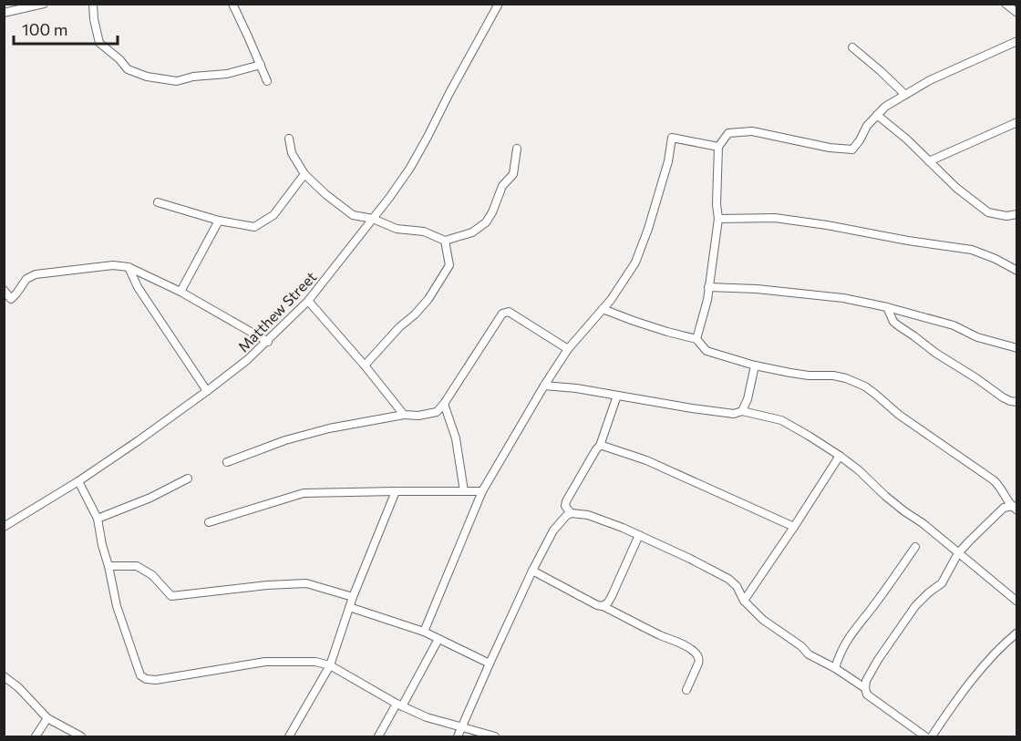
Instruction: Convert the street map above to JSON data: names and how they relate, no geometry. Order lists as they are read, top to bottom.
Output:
{
  "streets": {
    "street": ["Matthew Street"]
  },
  "scale_bar": "100 m"
}
